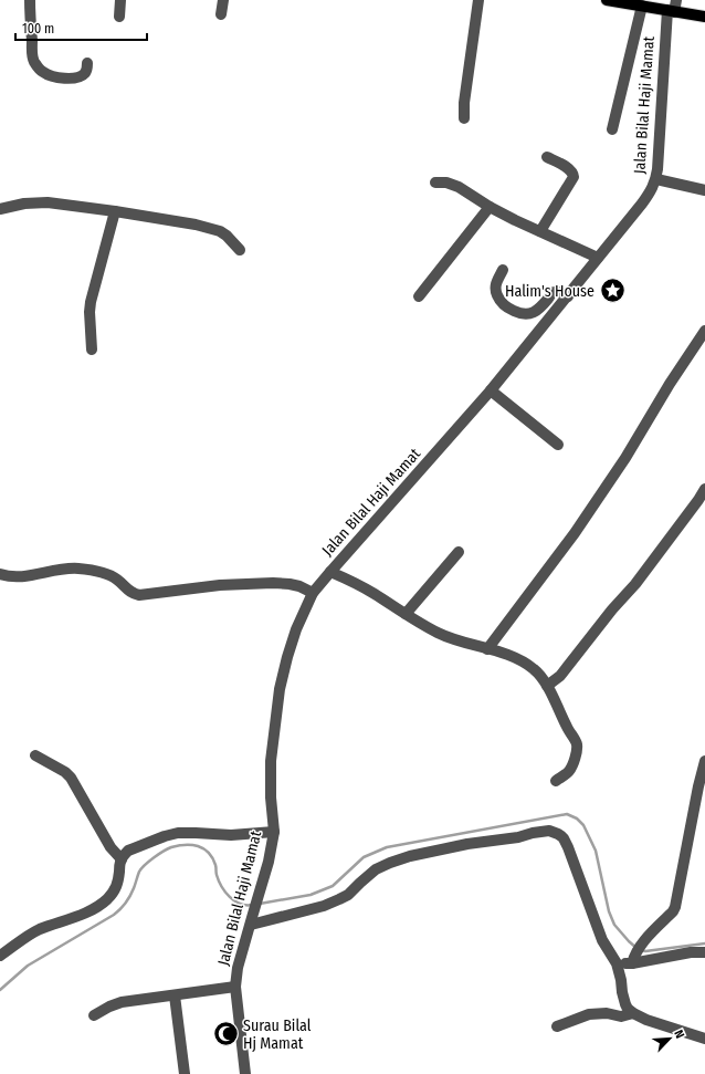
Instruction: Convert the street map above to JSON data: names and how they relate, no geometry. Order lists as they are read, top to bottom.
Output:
{
  "streets": {
    "street": ["Jalan Bilal Haji Mamat"]
  },
  "places": {
    "place": ["Halim's House"],
    "mosque": ["Surau Bilal Hj Mamat"]
  },
  "scale_bar": "100 m",
  "north": "top right"
}
